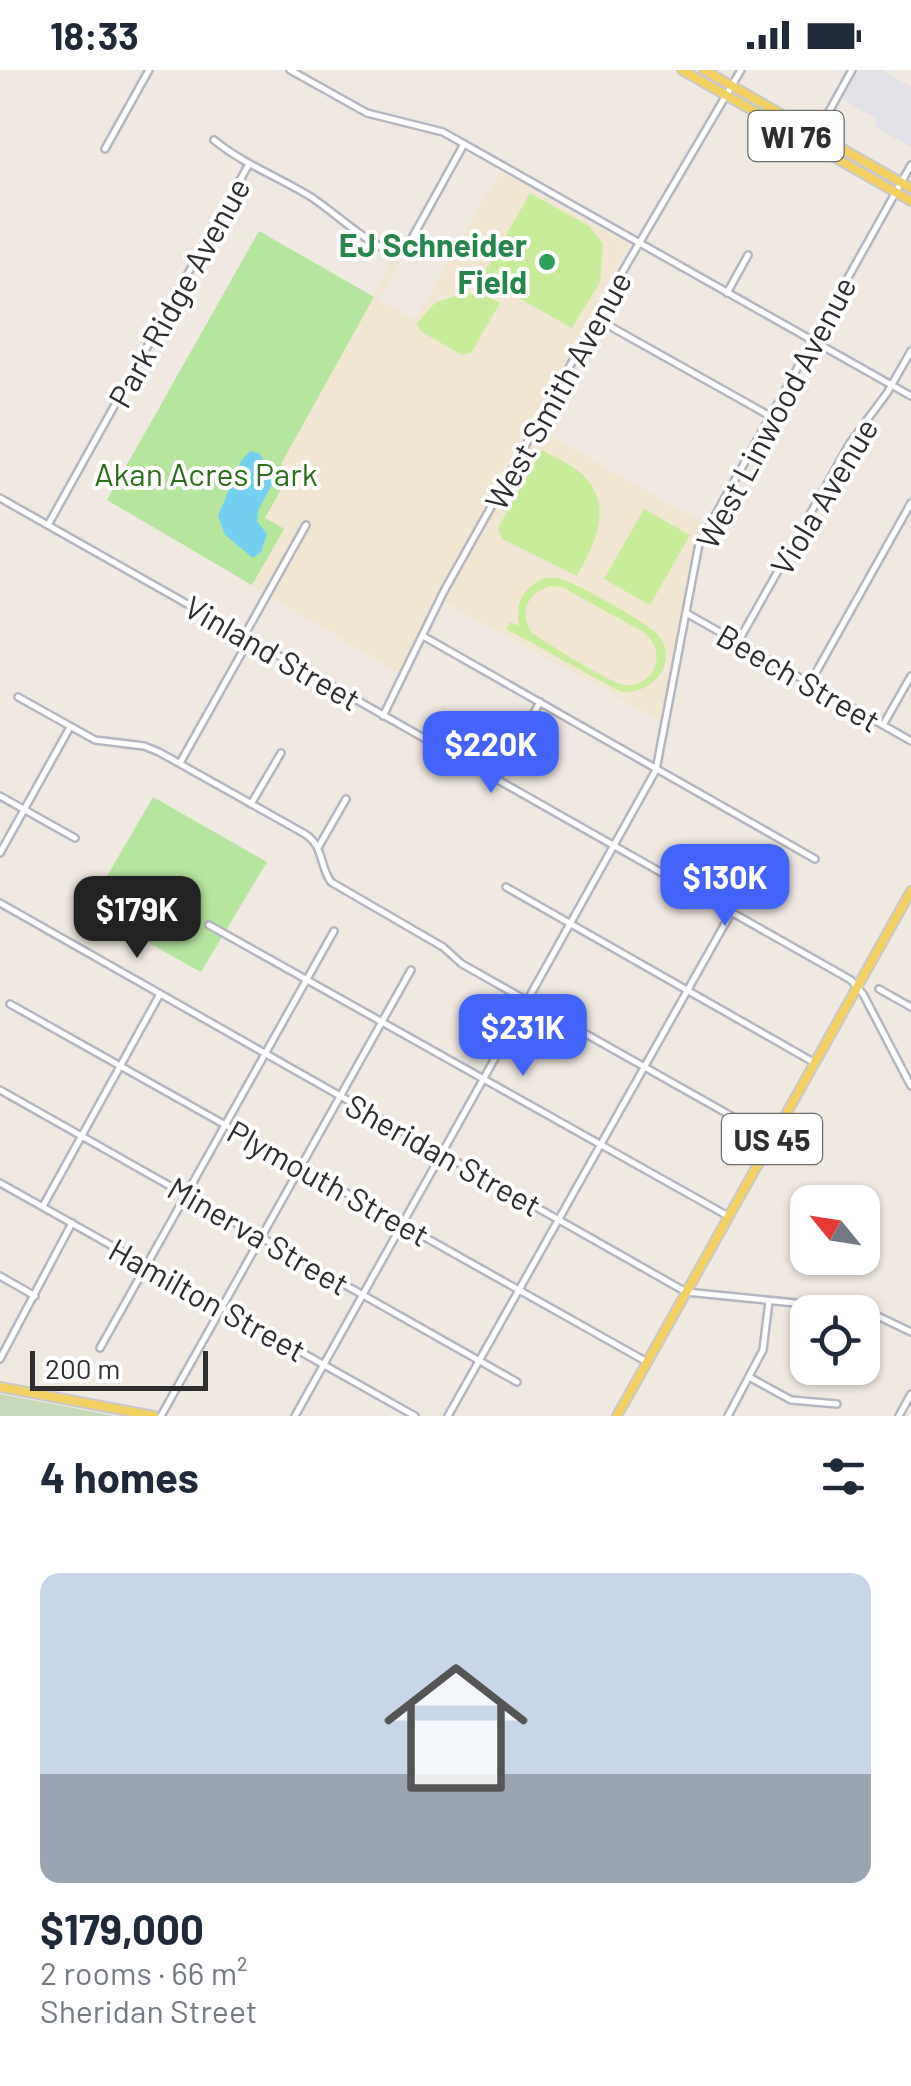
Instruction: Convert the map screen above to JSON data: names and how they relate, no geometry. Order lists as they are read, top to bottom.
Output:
{
  "streets": {
    "main road": ["WI 76", "US 45"],
    "street": [
      "Park Ridge Avenue",
      "West Smith Avenue",
      "West Linwood Avenue",
      "Viola Avenue",
      "Vinland Street",
      "Beech Street",
      "Sheridan Street",
      "Plymouth Street",
      "Minerva Street",
      "Hamilton Street"
    ]
  },
  "crossings": [
    ["WI 76", "West Smith Avenue"],
    ["WI 76", "West Linwood Avenue"],
    ["Park Ridge Avenue", "Vinland Street"],
    ["West Smith Avenue", "Vinland Street"],
    ["West Linwood Avenue", "Vinland Street"],
    ["West Linwood Avenue", "Beech Street"],
    ["West Linwood Avenue", "Sheridan Street"],
    ["West Linwood Avenue", "Plymouth Street"],
    ["West Linwood Avenue", "Minerva Street"],
    ["West Linwood Avenue", "Hamilton Street"],
    ["Viola Avenue", "Beech Street"],
    ["Vinland Street", "US 45"],
    ["US 45", "Sheridan Street"],
    ["US 45", "Plymouth Street"]
  ],
  "parks": ["Akan Acres Park"],
  "places": ["EJ Schneider Field"],
  "scale_bar": "200 m",
  "north": "top left",
  "page": {
    "status": "18:33",
    "price": [
      "$220K",
      "$130K",
      "$179K",
      "$231K"
    ],
    "scale": "200 m",
    "heading": "4 homes",
    "list": [
      {
        "name": "$179,000",
        "note": "2 rooms · 66 m² · Sheridan Street"
      }
    ]
  }
}
